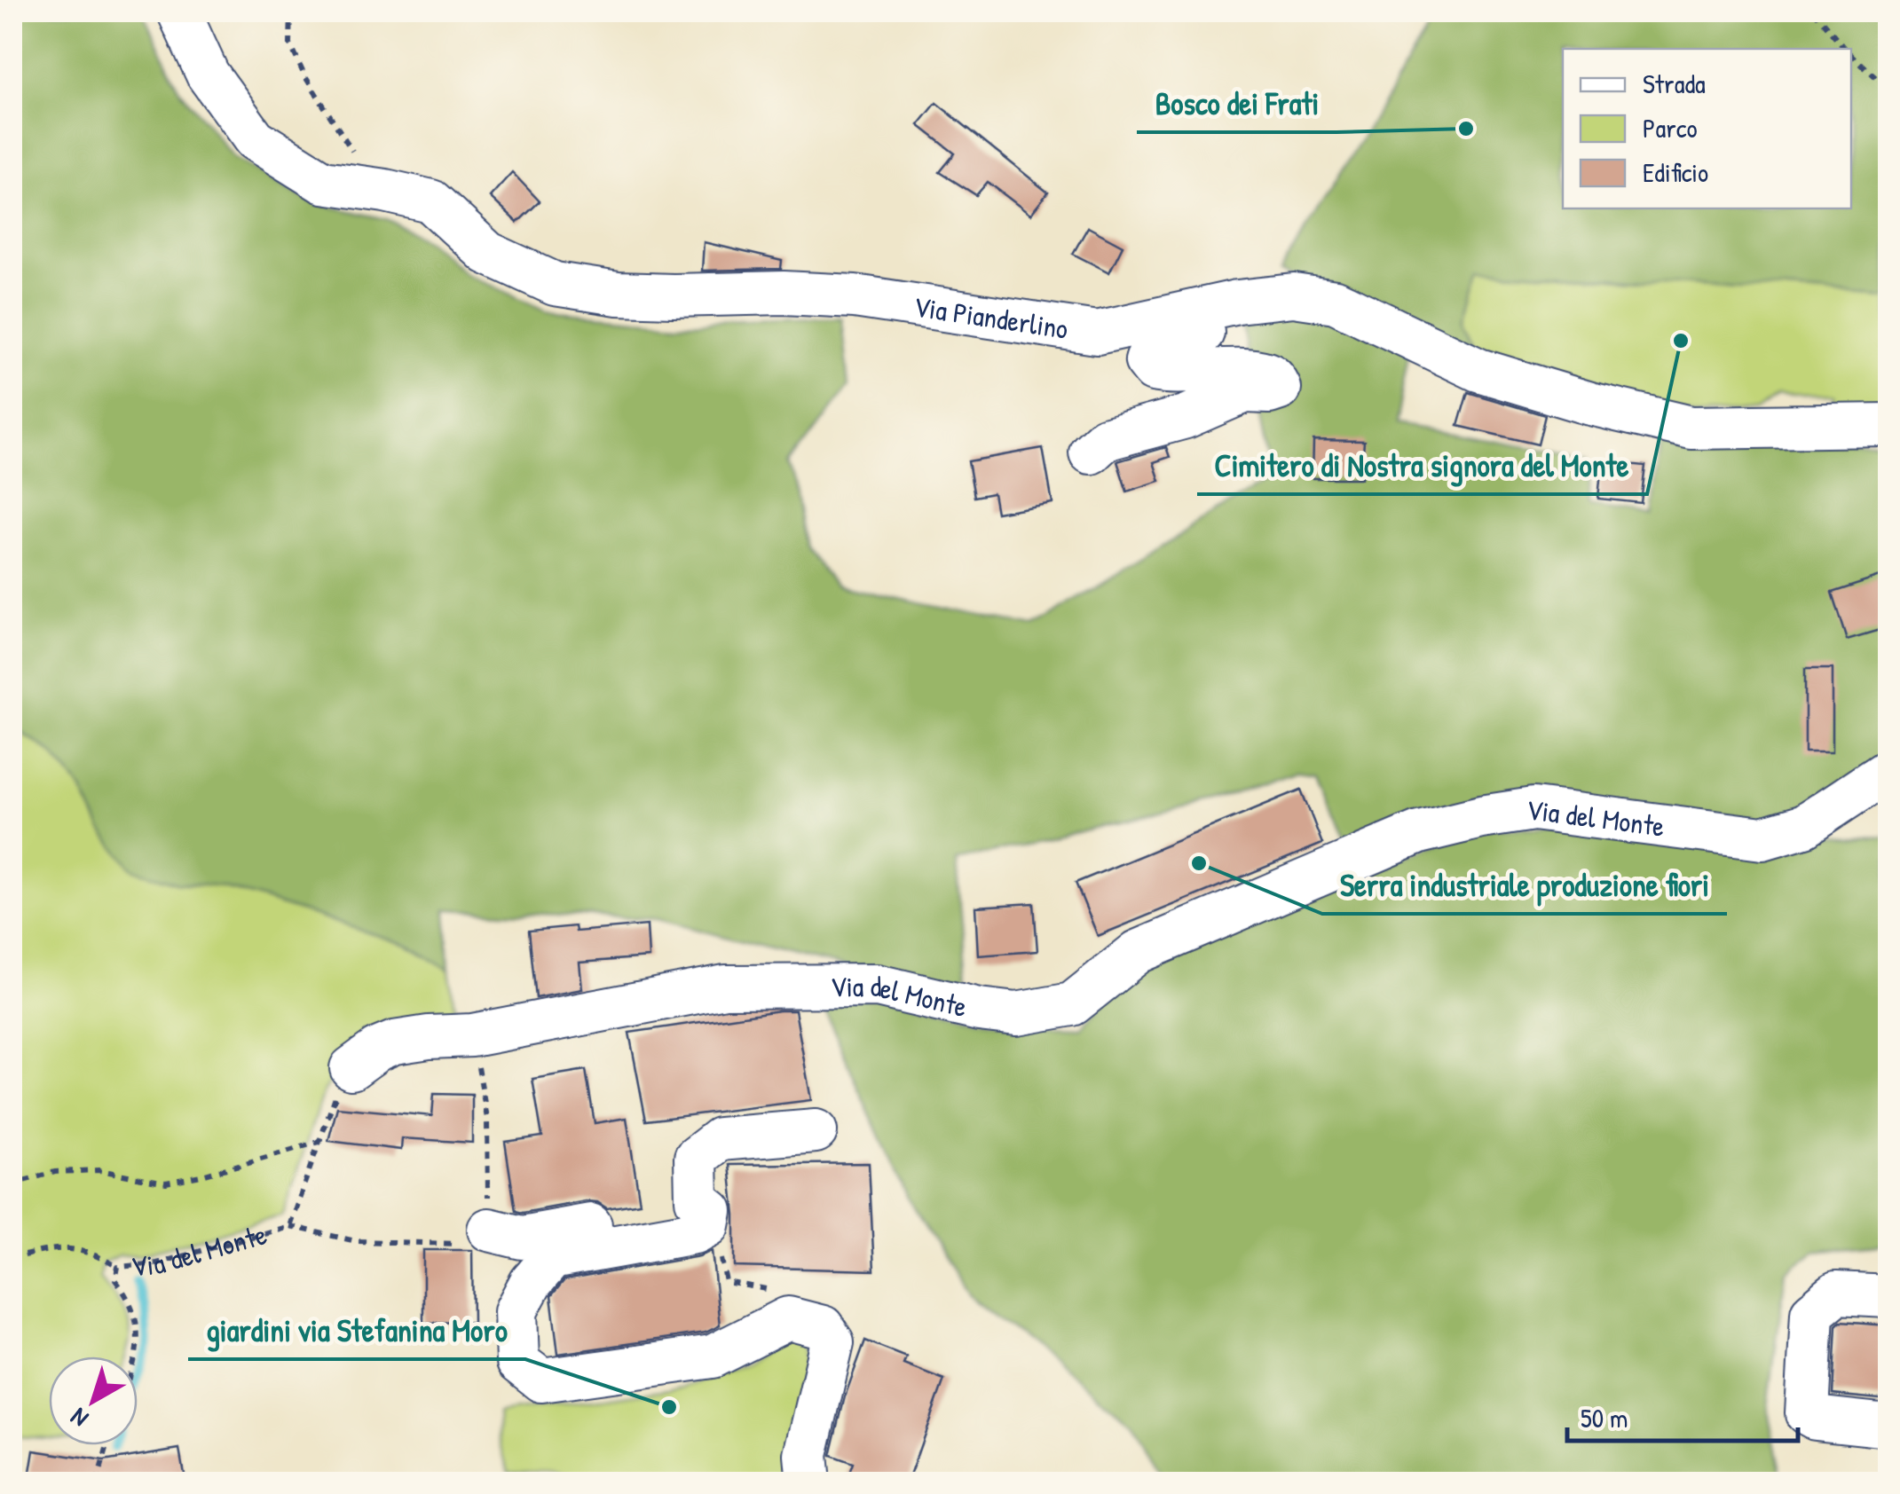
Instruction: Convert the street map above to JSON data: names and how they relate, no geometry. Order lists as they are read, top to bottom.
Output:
{
  "streets": {
    "street": ["Via Pianderlino", "Via del Monte"]
  },
  "places": [
    "Bosco dei Frati",
    "Cimitero di Nostra signora del Monte",
    "Serra industriale produzione fiori",
    "giardini via Stefanina Moro"
  ],
  "legend": ["Strada", "Parco", "Edificio"],
  "scale_bar": "50 m",
  "north": "bottom left"
}
